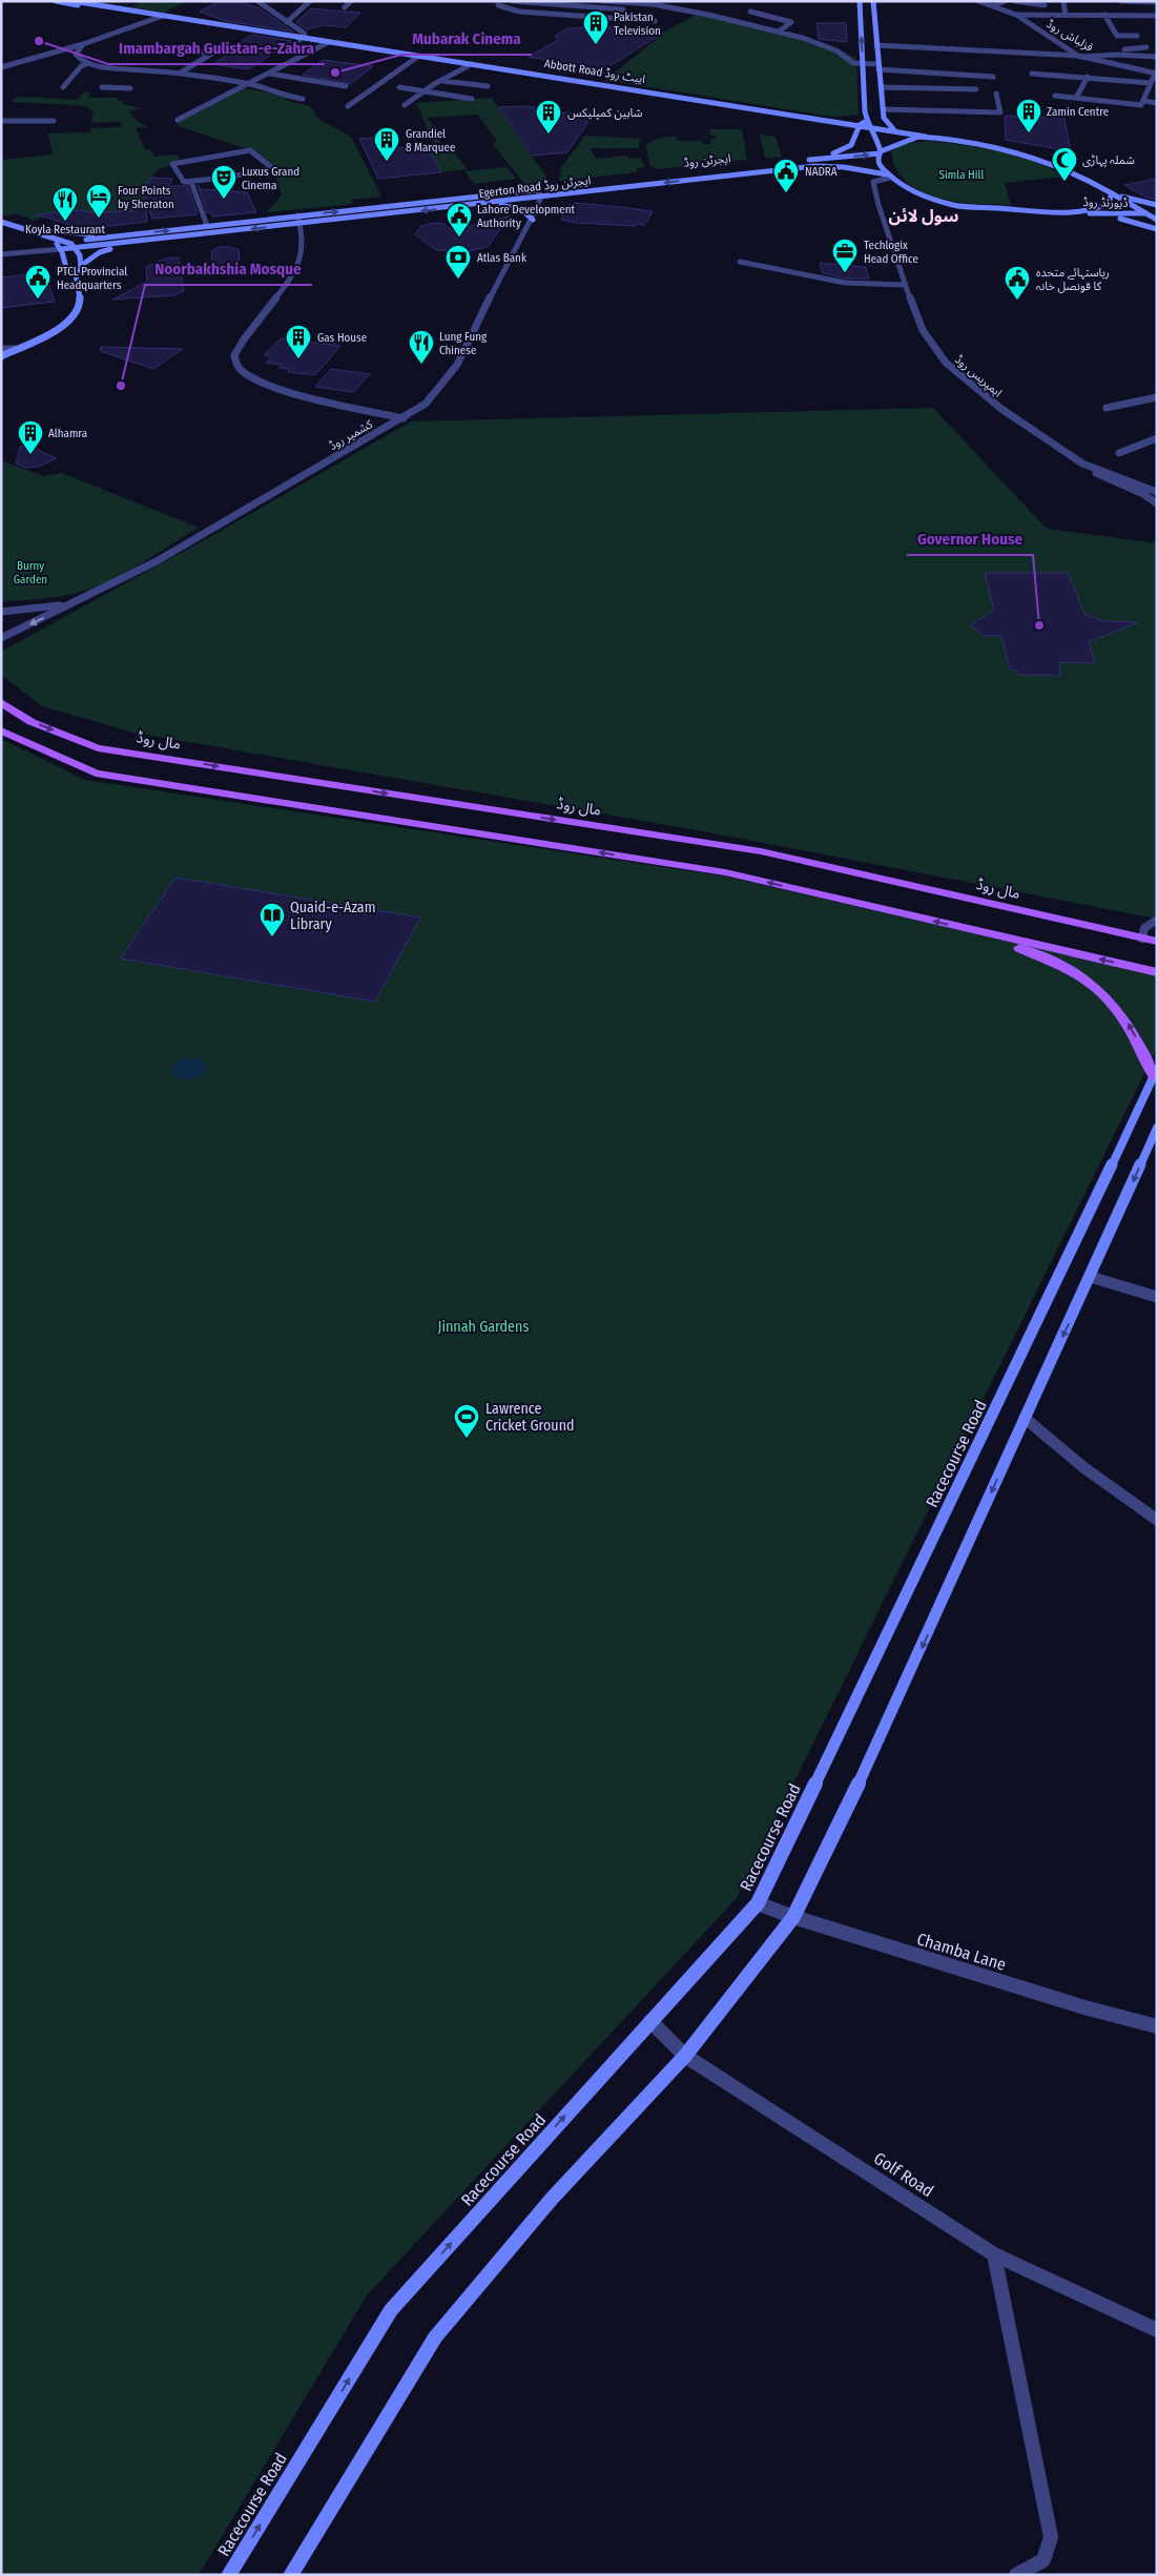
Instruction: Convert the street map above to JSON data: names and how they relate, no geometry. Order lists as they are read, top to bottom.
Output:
{
  "streets": {
    "main road": [
      "Abbott Road ایبٹ روڈ",
      "ایجرٹن روڈ",
      "Egerton Road ایجرٹن روڈ",
      "ڈیورنڈ روڈ",
      "مال روڈ",
      "Racecourse Road"
    ],
    "street": [
      "قزلباش روڈ",
      "ایمپریس روڈ",
      "کشمیر روڈ",
      "Chamba Lane",
      "Golf Road"
    ]
  },
  "crossings": [
    ["ایجرٹن روڈ", "Egerton Road ایجرٹن روڈ"],
    ["Egerton Road ایجرٹن روڈ", "ایمپریس روڈ"],
    ["Egerton Road ایجرٹن روڈ", "کشمیر روڈ"],
    ["Racecourse Road", "Chamba Lane"],
    ["Racecourse Road", "Golf Road"]
  ],
  "districts": ["سول لائن"],
  "parks": ["Simla Hill", "Burny Garden", "Jinnah Gardens"],
  "places": {
    "other": [
      "Imambargah Gulistan-e-Zahra",
      "Mubarak Cinema",
      "Noorbakhshia Mosque",
      "Governor House"
    ],
    "building": [
      "Pakistan Television",
      "Zamin Centre",
      "شاہین کمپلیکس",
      "Grandiel 8 Marquee",
      "Gas House",
      "Alhamra"
    ],
    "mosque": ["شملہ پہاڑی"],
    "public building": [
      "NADRA",
      "Lahore Development Authority",
      "PTCL Provincial Headquarters",
      "ریاستہائے متحدہ کا قونصل خانہ"
    ],
    "theatre": ["Luxus Grand Cinema"],
    "hotel": ["Four Points by Sheraton"],
    "restaurant": ["Koyla Restaurant", "Lung Fung Chinese"],
    "office": ["Techlogix Head Office"],
    "bank": ["Atlas Bank"],
    "library": ["Quaid-e-Azam Library"],
    "sports": ["Lawrence Cricket Ground"]
  }
}
